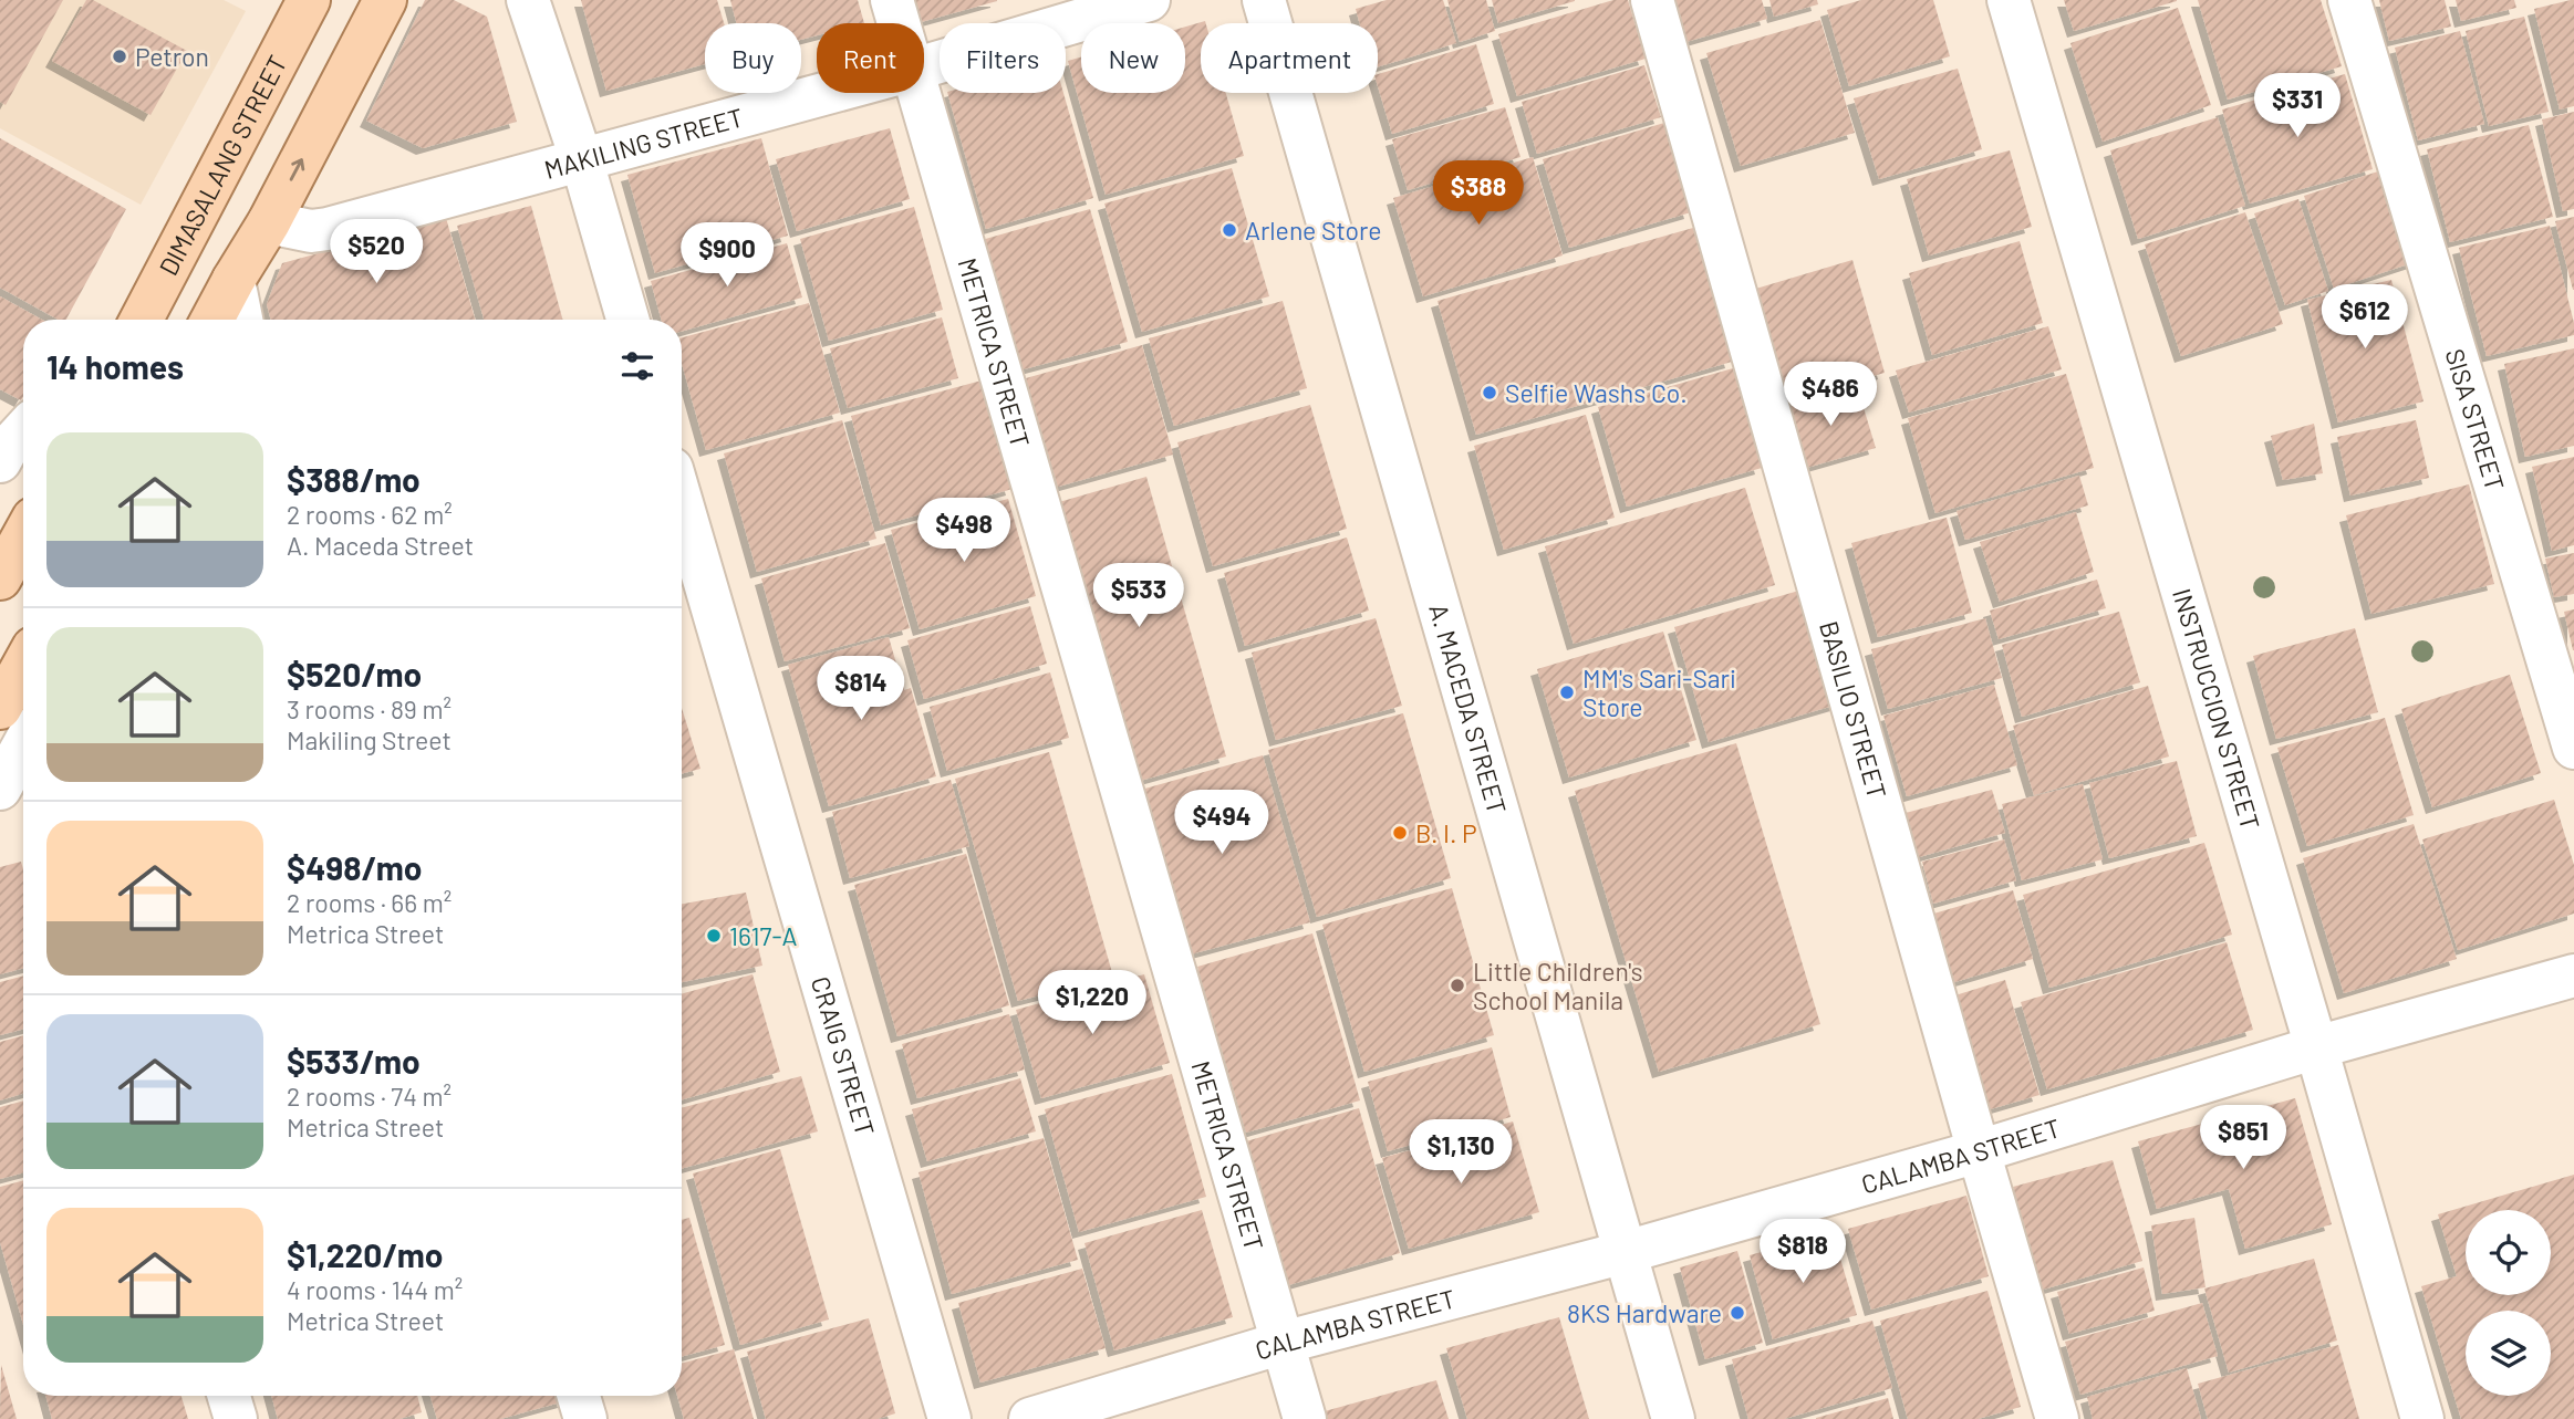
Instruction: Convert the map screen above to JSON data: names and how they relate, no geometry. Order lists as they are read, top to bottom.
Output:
{
  "streets": {
    "main road": ["DIMASALANG STREET"],
    "street": [
      "MAKILING STREET",
      "METRICA STREET",
      "SISA STREET",
      "A. MACEDA STREET",
      "INSTRUCCION STREET",
      "BASILIO STREET",
      "CRAIG STREET",
      "CALAMBA STREET"
    ]
  },
  "crossings": [
    ["METRICA STREET", "CALAMBA STREET"],
    ["A. MACEDA STREET", "CALAMBA STREET"],
    ["INSTRUCCION STREET", "CALAMBA STREET"],
    ["BASILIO STREET", "CALAMBA STREET"]
  ],
  "places": [
    "Petron",
    "Arlene Store",
    "Selfie Washs Co.",
    "MM's Sari-Sari Store",
    "B. I. P",
    "1617-A",
    "Little Children's School Manila",
    "8KS Hardware"
  ],
  "page": {
    "chip": [
      "Buy",
      "Rent",
      "Filters",
      "New",
      "Apartment"
    ],
    "price": [
      "$331",
      "$388",
      "$520",
      "$900",
      "$612",
      "$486",
      "$498",
      "$533",
      "$814",
      "$494",
      "$1,220",
      "$851",
      "$1,130",
      "$818"
    ],
    "heading": "14 homes",
    "list": [
      {
        "name": "$388/mo",
        "note": "2 rooms · 62 m² · A. Maceda Street"
      },
      {
        "name": "$520/mo",
        "note": "3 rooms · 89 m² · Makiling Street"
      },
      {
        "name": "$498/mo",
        "note": "2 rooms · 66 m² · Metrica Street"
      },
      {
        "name": "$533/mo",
        "note": "2 rooms · 74 m² · Metrica Street"
      },
      {
        "name": "$1,220/mo",
        "note": "4 rooms · 144 m² · Metrica Street"
      }
    ]
  }
}
